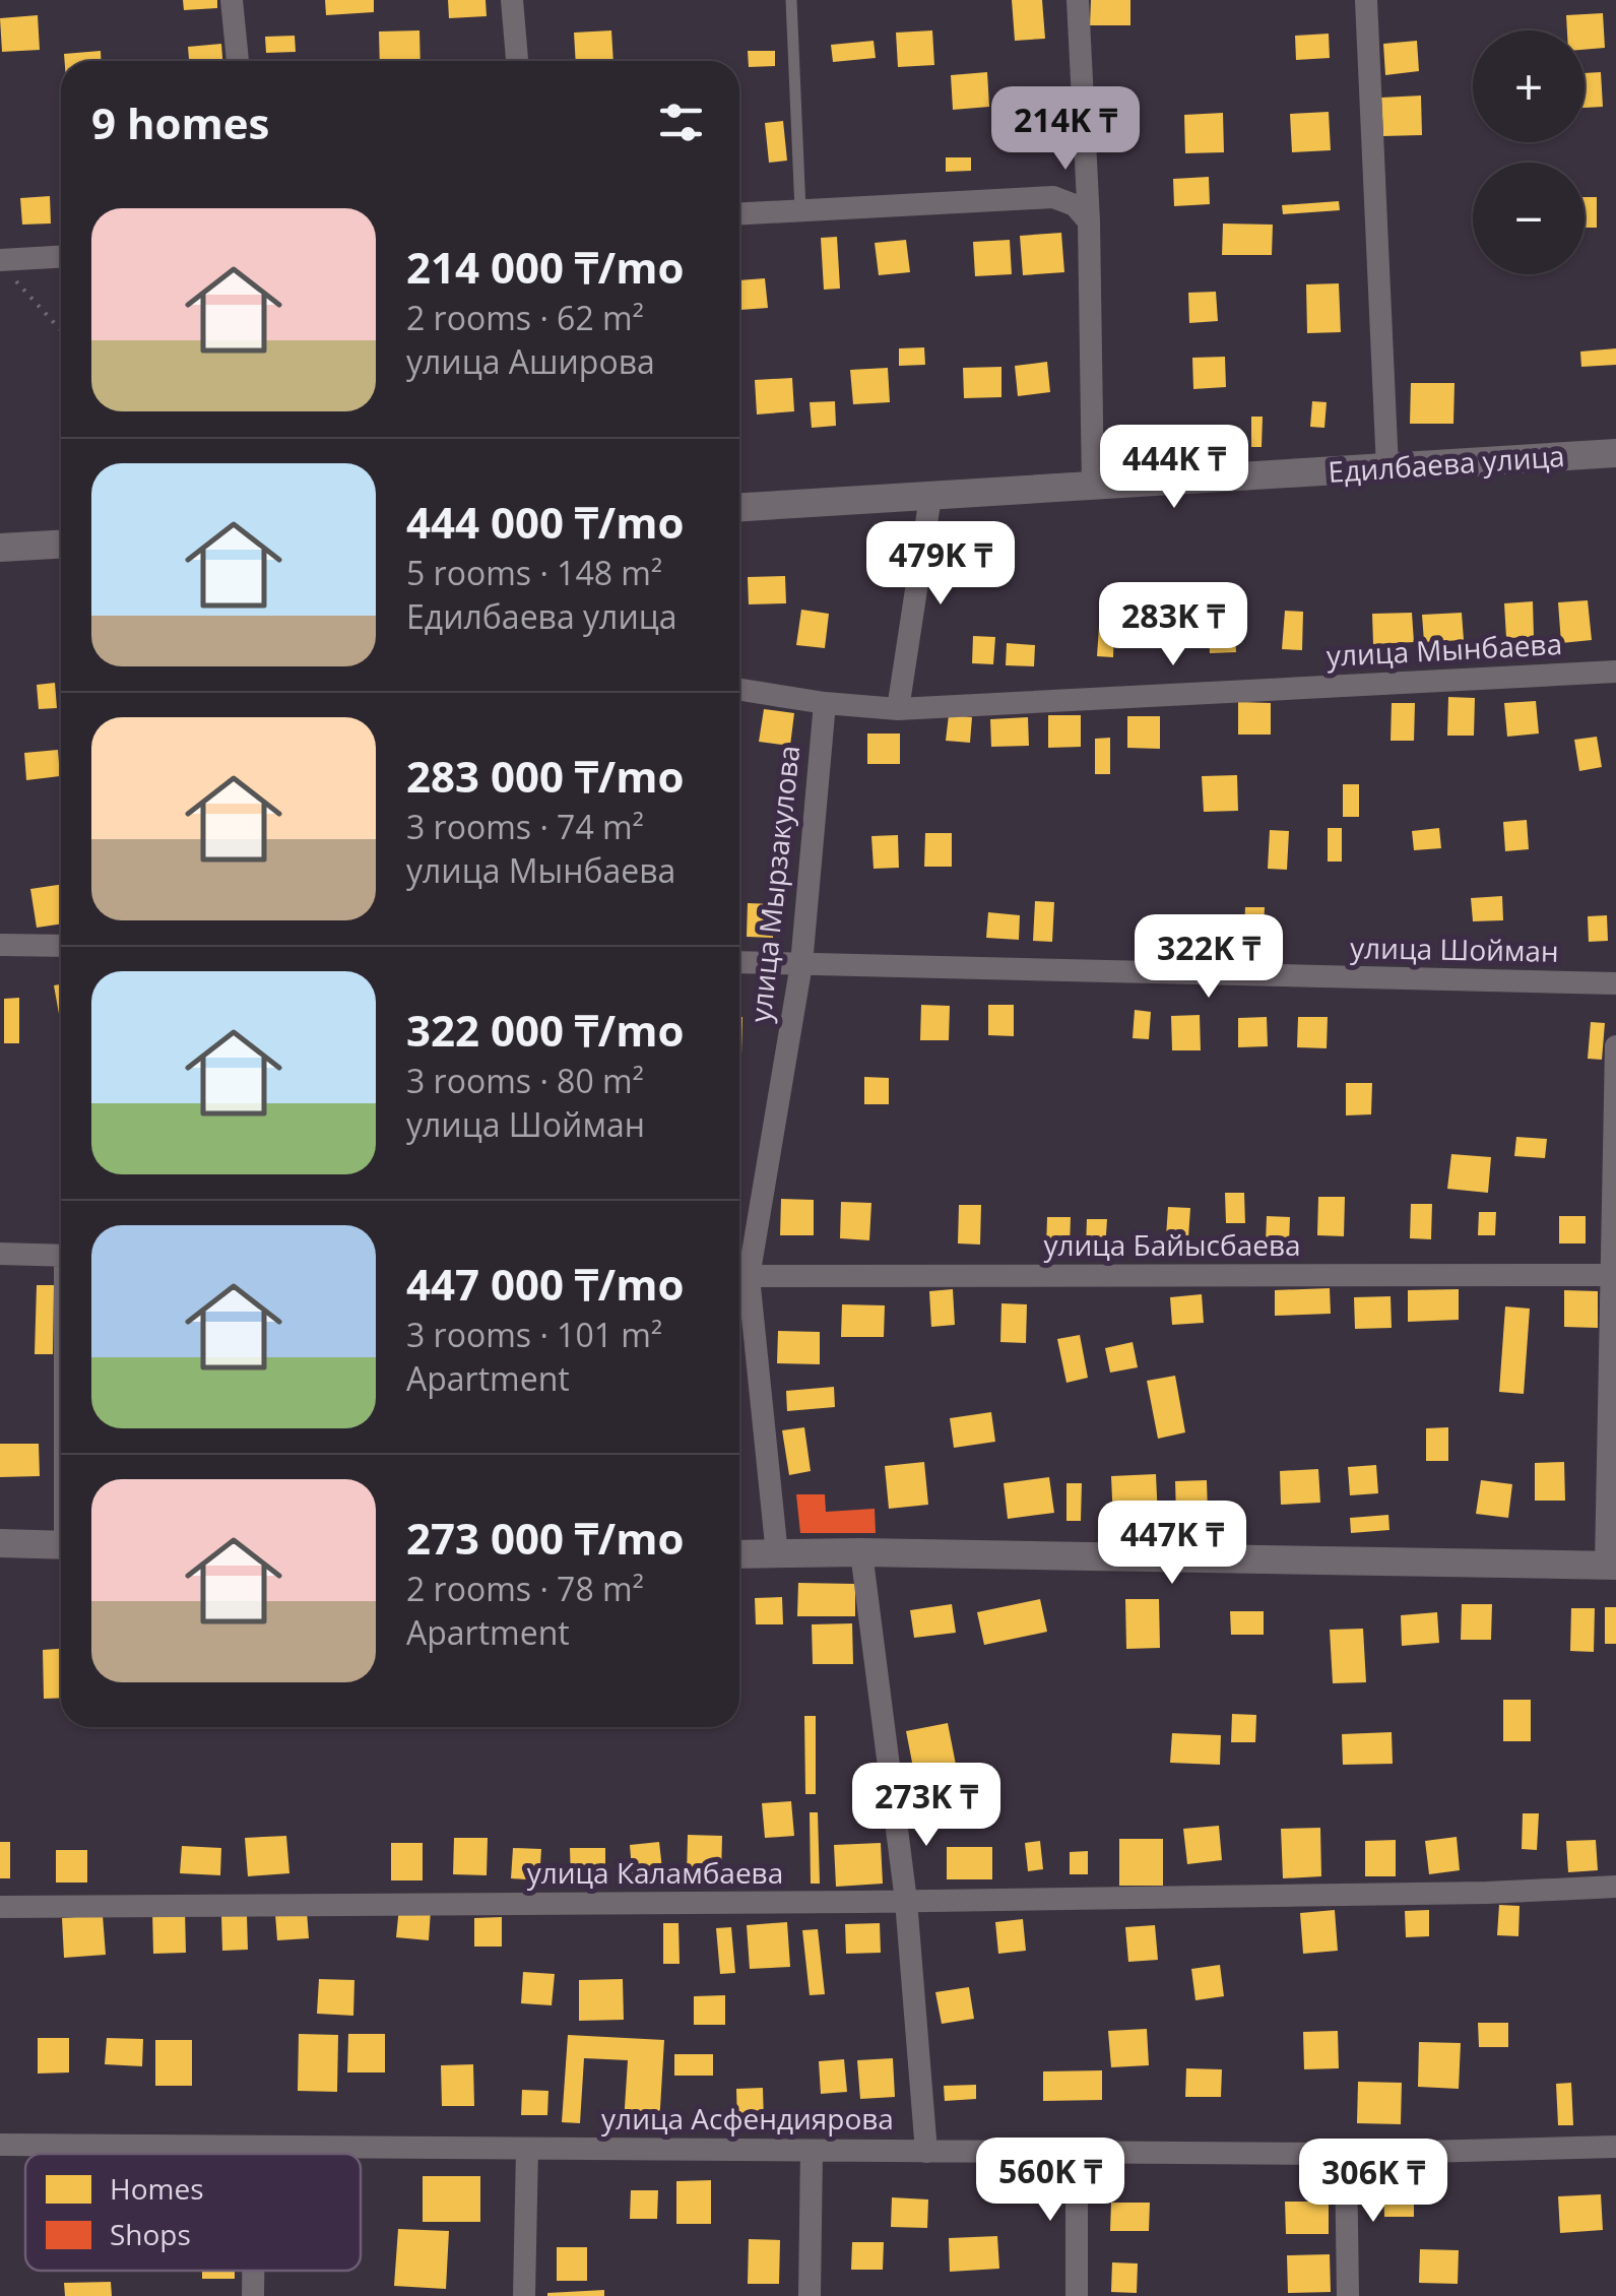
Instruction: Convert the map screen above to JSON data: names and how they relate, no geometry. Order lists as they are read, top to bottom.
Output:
{
  "streets": {
    "street": [
      "Едилбаева улица",
      "улица Мынбаева",
      "улица Мырзакулова",
      "улица Шойман",
      "улица Байысбаева",
      "улица Каламбаева",
      "улица Асфендиярова"
    ]
  },
  "crossings": [
    ["улица Мынбаева", "улица Мырзакулова"],
    ["улица Мырзакулова", "улица Шойман"]
  ],
  "legend": ["Homes", "Shops"],
  "page": {
    "map_buttons": ["+", "−"],
    "heading": "9 homes",
    "price": [
      "214K ₸",
      "444K ₸",
      "479K ₸",
      "283K ₸",
      "322K ₸",
      "447K ₸",
      "273K ₸",
      "560K ₸",
      "306K ₸"
    ],
    "list": [
      {
        "name": "214 000 ₸/mo",
        "note": "2 rooms · 62 m² · улица Аширова"
      },
      {
        "name": "444 000 ₸/mo",
        "note": "5 rooms · 148 m² · Едилбаева улица"
      },
      {
        "name": "283 000 ₸/mo",
        "note": "3 rooms · 74 m² · улица Мынбаева"
      },
      {
        "name": "322 000 ₸/mo",
        "note": "3 rooms · 80 m² · улица Шойман"
      },
      {
        "name": "447 000 ₸/mo",
        "note": "3 rooms · 101 m² · Apartment"
      },
      {
        "name": "273 000 ₸/mo",
        "note": "2 rooms · 78 m² · Apartment"
      }
    ]
  }
}
